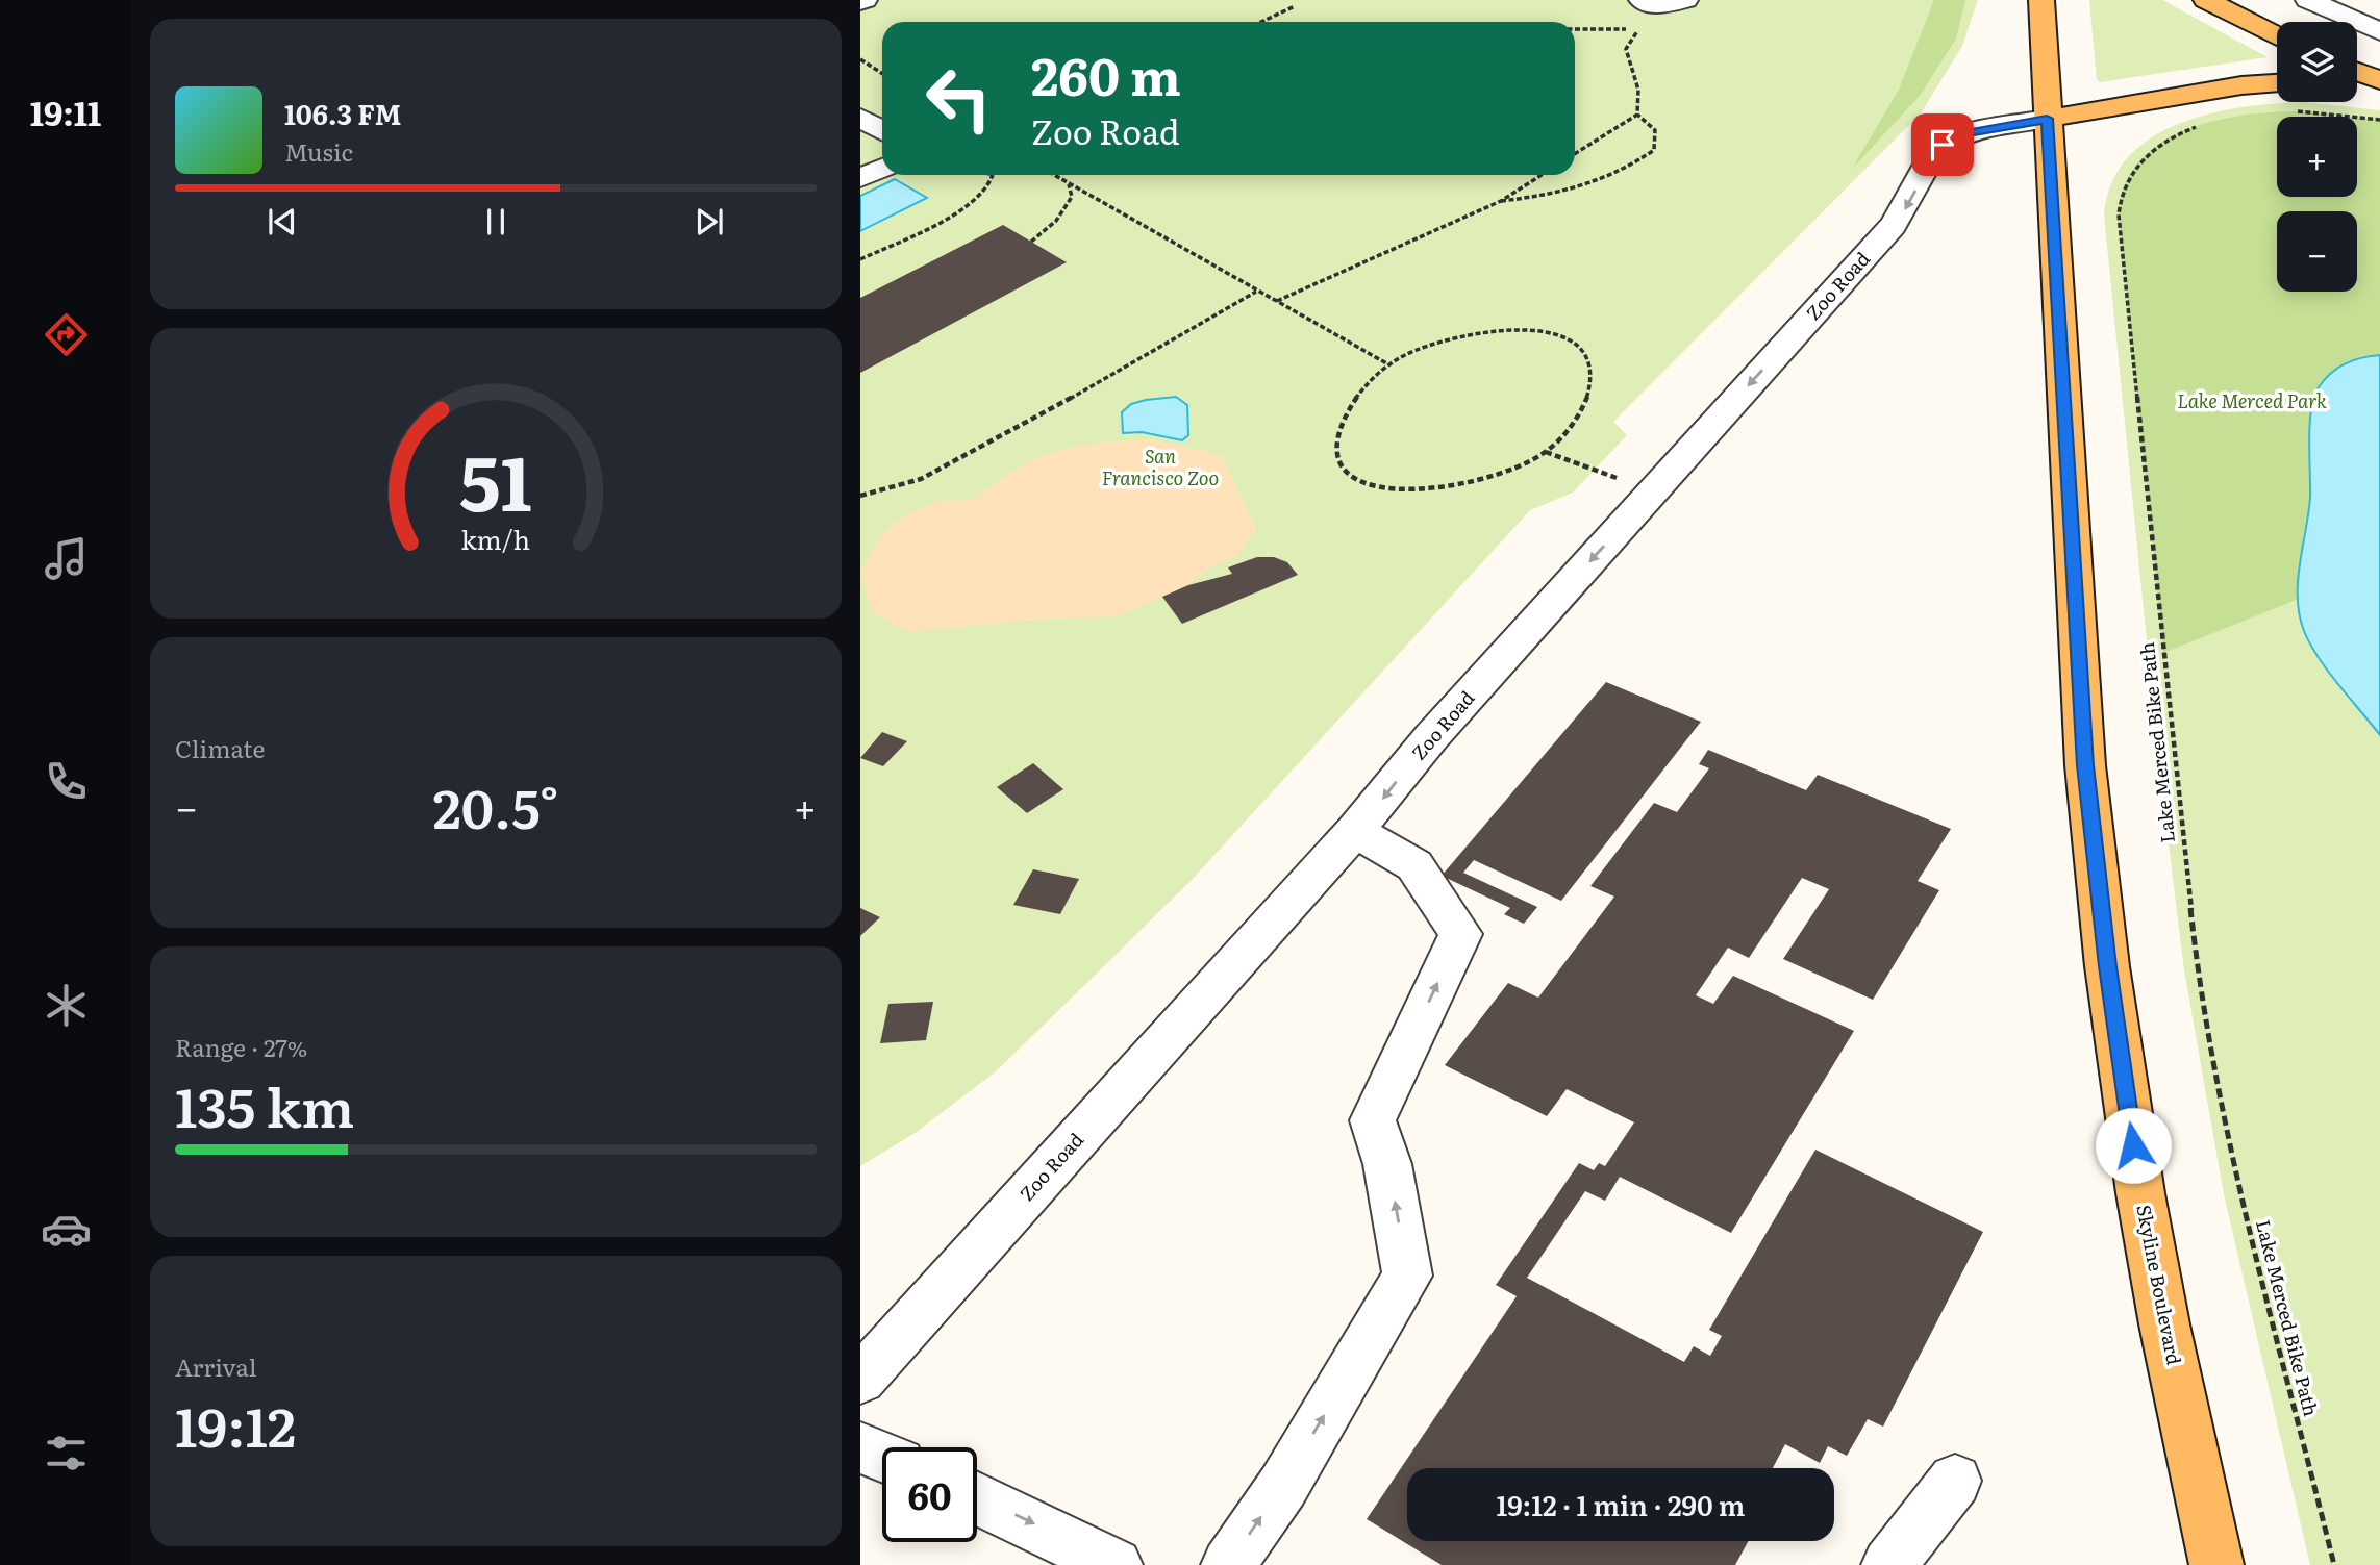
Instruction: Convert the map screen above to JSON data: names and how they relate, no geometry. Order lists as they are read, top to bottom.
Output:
{
  "streets": {
    "main road": ["Skyline Boulevard"],
    "street": ["Zoo Road"],
    "path": ["Lake Merced Bike Path"]
  },
  "crossings": [
    ["Zoo Road", "Skyline Boulevard"]
  ],
  "one_way": ["Zoo Road"],
  "parks": ["Lake Merced Park", "San Francisco Zoo"],
  "page": {
    "tabs": "19:11",
    "map_buttons": ["+", "−"],
    "turn": ["260 m", "Zoo Road"],
    "song": ["106.3 FM", "Music"],
    "tile": [
      "Climate",
      ["Range · 27%", "135 km"],
      ["Arrival", "19:12"]
    ],
    "heat": ["−", "20.5°", "+"],
    "limit": "60",
    "trip": "19:12 · 1 min · 290 m",
    "gauge": ["51", "km/h"]
  }
}
